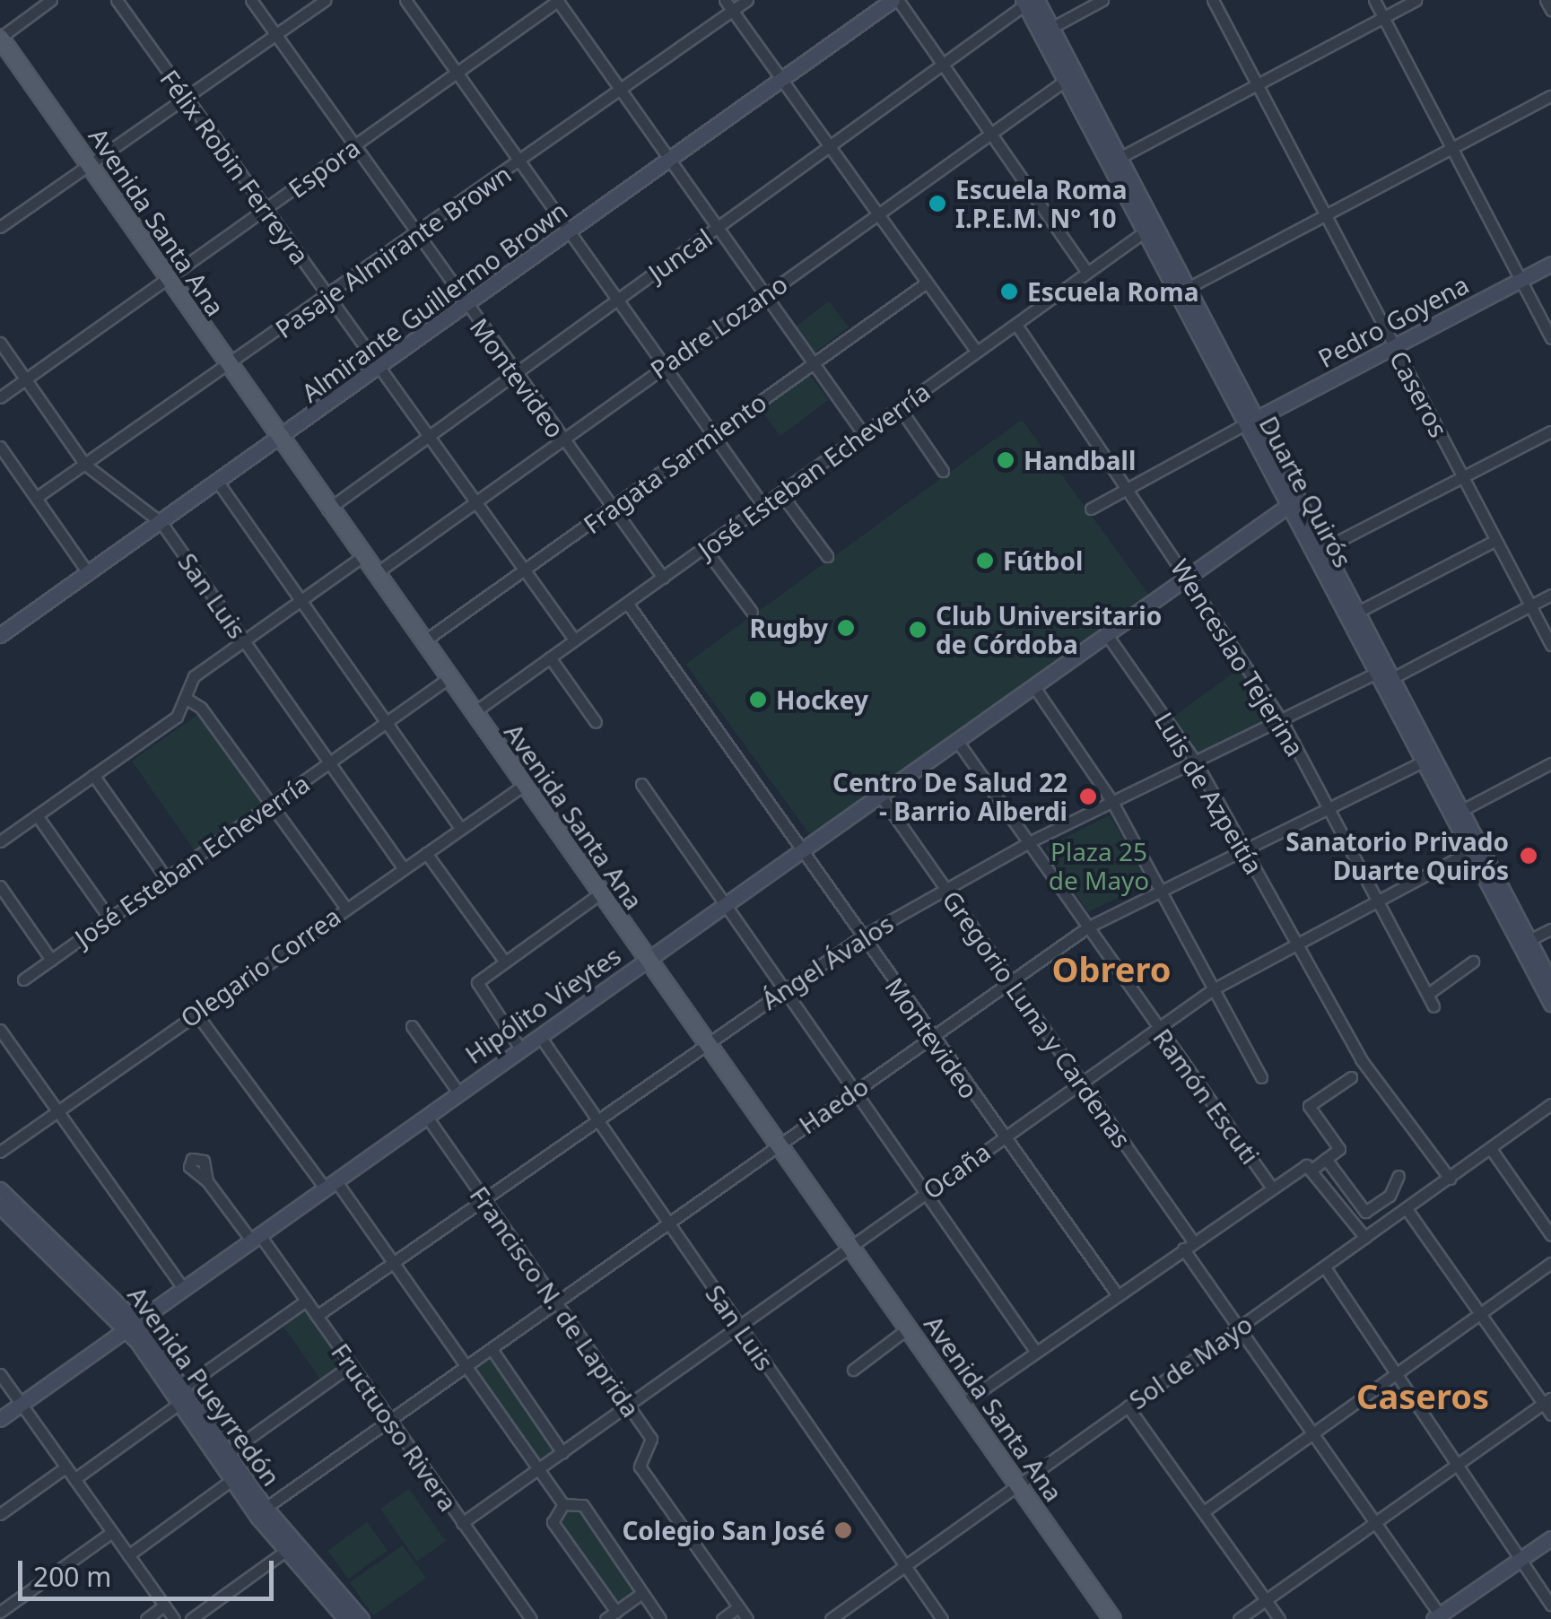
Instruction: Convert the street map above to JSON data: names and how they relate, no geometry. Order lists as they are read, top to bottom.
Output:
{
  "streets": {
    "main road": [
      "Avenida Santa Ana",
      "Almirante Guillermo Brown",
      "Pedro Goyena",
      "Duarte Quirós",
      "Hipólito Vieytes",
      "Avenida Pueyrredón"
    ],
    "street": [
      "Félix Robin Ferreyra",
      "Espora",
      "Pasaje Almirante Brown",
      "Juncal",
      "Padre Lozano",
      "Montevideo",
      "Caseros",
      "Fragata Sarmiento",
      "José Esteban Echeverría",
      "San Luis",
      "Wenceslao Tejerina",
      "Luis de Azpeitía",
      "Ángel Ávalos",
      "Olegario Correa",
      "Gregorio Luna y Cardenas",
      "Ramón Escuti",
      "Haedo",
      "Ocaña",
      "Francisco N. de Laprida",
      "Sol de Mayo",
      "Fructuoso Rivera"
    ]
  },
  "crossings": [
    ["Félix Robin Ferreyra", "Espora"],
    ["Félix Robin Ferreyra", "Pasaje Almirante Brown"],
    ["Félix Robin Ferreyra", "Juncal"],
    ["Félix Robin Ferreyra", "Almirante Guillermo Brown"],
    ["Félix Robin Ferreyra", "Padre Lozano"],
    ["Félix Robin Ferreyra", "Fragata Sarmiento"],
    ["Félix Robin Ferreyra", "José Esteban Echeverría"],
    ["Espora", "Avenida Santa Ana"],
    ["Espora", "Montevideo"],
    ["Espora", "San Luis"],
    ["Avenida Santa Ana", "Pasaje Almirante Brown"],
    ["Avenida Santa Ana", "Juncal"],
    ["Avenida Santa Ana", "Almirante Guillermo Brown"],
    ["Avenida Santa Ana", "Padre Lozano"],
    ["Avenida Santa Ana", "Fragata Sarmiento"],
    ["Avenida Santa Ana", "José Esteban Echeverría"],
    ["Avenida Santa Ana", "Ángel Ávalos"],
    ["Avenida Santa Ana", "Olegario Correa"],
    ["Avenida Santa Ana", "Hipólito Vieytes"],
    ["Avenida Santa Ana", "Haedo"],
    ["Avenida Santa Ana", "Ocaña"],
    ["Avenida Santa Ana", "Sol de Mayo"],
    ["Pasaje Almirante Brown", "Montevideo"],
    ["Pasaje Almirante Brown", "San Luis"],
    ["Juncal", "Montevideo"],
    ["Juncal", "Duarte Quirós"],
    ["Almirante Guillermo Brown", "Montevideo"],
    ["Almirante Guillermo Brown", "San Luis"],
    ["Pedro Goyena", "Caseros"],
    ["Pedro Goyena", "Duarte Quirós"],
    ["Pedro Goyena", "Wenceslao Tejerina"],
    ["Padre Lozano", "Montevideo"],
    ["Padre Lozano", "Duarte Quirós"],
    ["Montevideo", "Fragata Sarmiento"],
    ["Montevideo", "José Esteban Echeverría"],
    ["Montevideo", "Ángel Ávalos"],
    ["Montevideo", "Hipólito Vieytes"],
    ["Montevideo", "Haedo"],
    ["Montevideo", "Ocaña"],
    ["José Esteban Echeverría", "Duarte Quirós"],
    ["José Esteban Echeverría", "San Luis"],
    ["José Esteban Echeverría", "Wenceslao Tejerina"],
    ["Duarte Quirós", "Ángel Ávalos"],
    ["Duarte Quirós", "Hipólito Vieytes"],
    ["Duarte Quirós", "Haedo"],
    ["Duarte Quirós", "Ocaña"],
    ["San Luis", "Ángel Ávalos"],
    ["San Luis", "Olegario Correa"],
    ["San Luis", "Hipólito Vieytes"],
    ["San Luis", "Haedo"],
    ["San Luis", "Ocaña"],
    ["San Luis", "Sol de Mayo"],
    ["Wenceslao Tejerina", "Ángel Ávalos"],
    ["Wenceslao Tejerina", "Hipólito Vieytes"],
    ["Wenceslao Tejerina", "Haedo"],
    ["Wenceslao Tejerina", "Ocaña"],
    ["Luis de Azpeitía", "Ángel Ávalos"],
    ["Luis de Azpeitía", "Hipólito Vieytes"],
    ["Luis de Azpeitía", "Haedo"],
    ["Luis de Azpeitía", "Ocaña"],
    ["Luis de Azpeitía", "Sol de Mayo"],
    ["Ángel Ávalos", "Gregorio Luna y Cardenas"],
    ["Ángel Ávalos", "Ramón Escuti"],
    ["Ángel Ávalos", "Francisco N. de Laprida"],
    ["Ángel Ávalos", "Fructuoso Rivera"],
    ["Hipólito Vieytes", "Gregorio Luna y Cardenas"],
    ["Hipólito Vieytes", "Ramón Escuti"],
    ["Hipólito Vieytes", "Francisco N. de Laprida"],
    ["Hipólito Vieytes", "Avenida Pueyrredón"],
    ["Hipólito Vieytes", "Fructuoso Rivera"],
    ["Gregorio Luna y Cardenas", "Haedo"],
    ["Gregorio Luna y Cardenas", "Ocaña"],
    ["Gregorio Luna y Cardenas", "Sol de Mayo"],
    ["Ramón Escuti", "Haedo"],
    ["Ramón Escuti", "Ocaña"],
    ["Haedo", "Francisco N. de Laprida"],
    ["Haedo", "Avenida Pueyrredón"],
    ["Haedo", "Fructuoso Rivera"],
    ["Ocaña", "Francisco N. de Laprida"],
    ["Ocaña", "Fructuoso Rivera"]
  ],
  "districts": ["Obrero", "Caseros"],
  "parks": ["Plaza 25 de Mayo"],
  "places": [
    "Escuela Roma I.P.E.M. N° 10",
    "Escuela Roma",
    "Handball",
    "Fútbol",
    "Rugby",
    "Club Universitario de Córdoba",
    "Hockey",
    "Centro De Salud 22 - Barrio Alberdi",
    "Sanatorio Privado Duarte Quirós",
    "Colegio San José"
  ],
  "scale_bar": "200 m"
}
